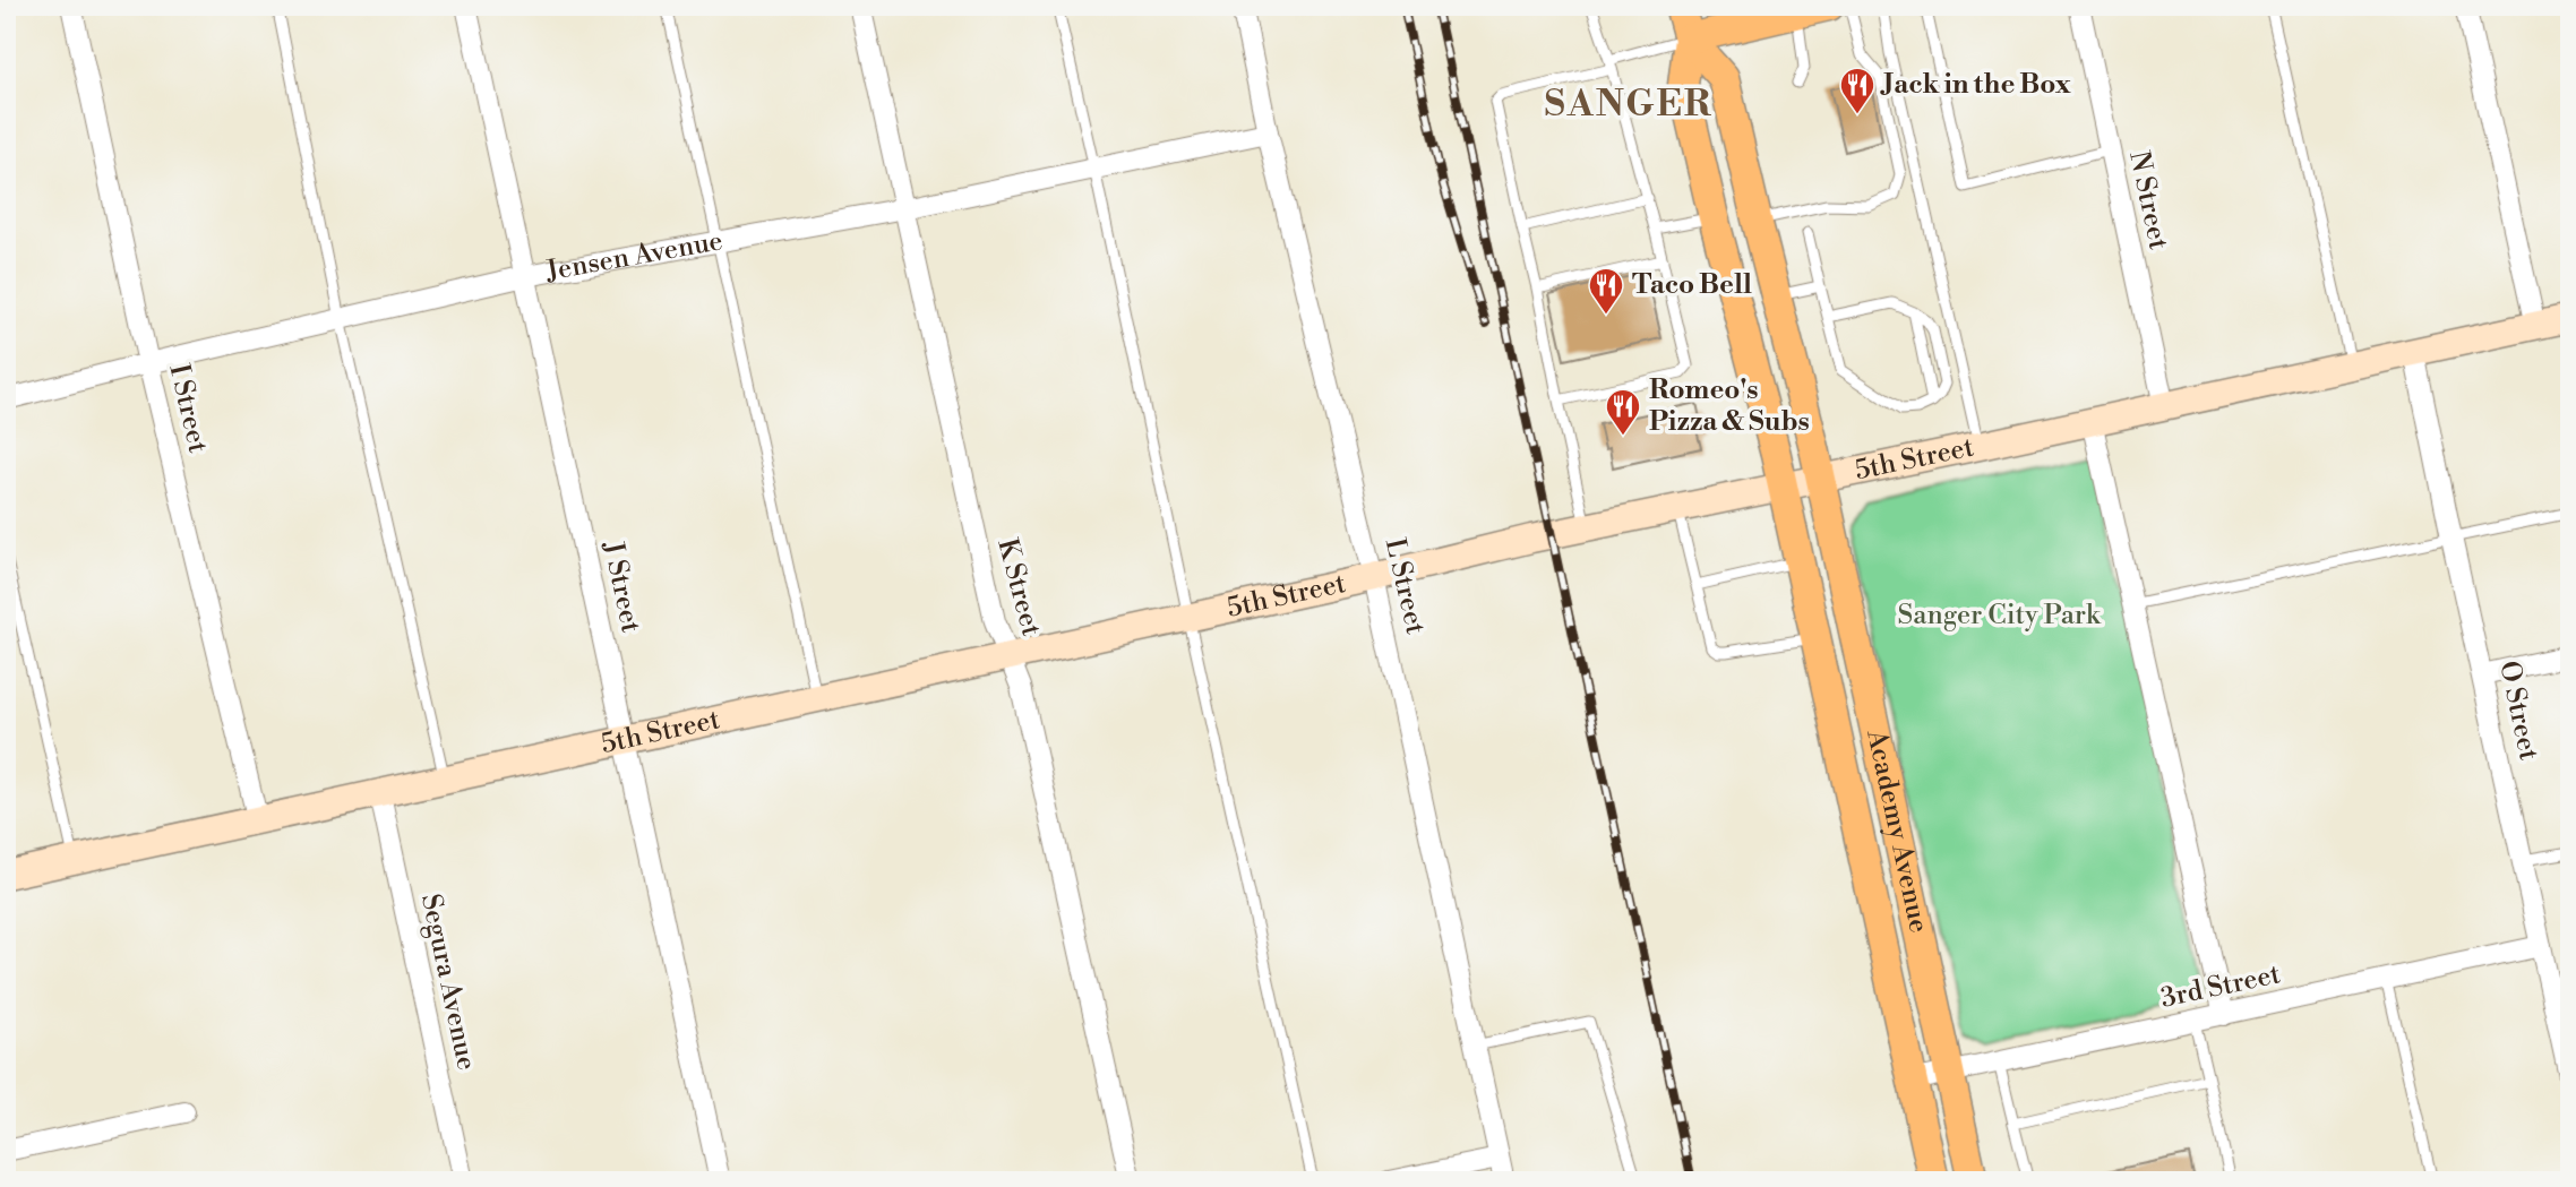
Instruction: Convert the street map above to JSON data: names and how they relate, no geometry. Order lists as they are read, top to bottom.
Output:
{
  "streets": {
    "main road": ["Academy Avenue"],
    "street": [
      "N Street",
      "Jensen Avenue",
      "I Street",
      "5th Street",
      "L Street",
      "J Street",
      "K Street",
      "O Street",
      "Segura Avenue",
      "3rd Street"
    ]
  },
  "crossings": [
    ["N Street", "5th Street"],
    ["Jensen Avenue", "I Street"],
    ["Jensen Avenue", "L Street"],
    ["Jensen Avenue", "J Street"],
    ["Jensen Avenue", "K Street"],
    ["I Street", "5th Street"],
    ["5th Street", "L Street"],
    ["5th Street", "J Street"],
    ["5th Street", "K Street"],
    ["5th Street", "O Street"],
    ["5th Street", "Academy Avenue"],
    ["5th Street", "Segura Avenue"],
    ["O Street", "3rd Street"],
    ["Academy Avenue", "3rd Street"]
  ],
  "districts": ["SANGER"],
  "parks": ["Sanger City Park"],
  "places": {
    "restaurant": ["Jack in the Box", "Taco Bell", "Romeo's Pizza & Subs"]
  }
}
